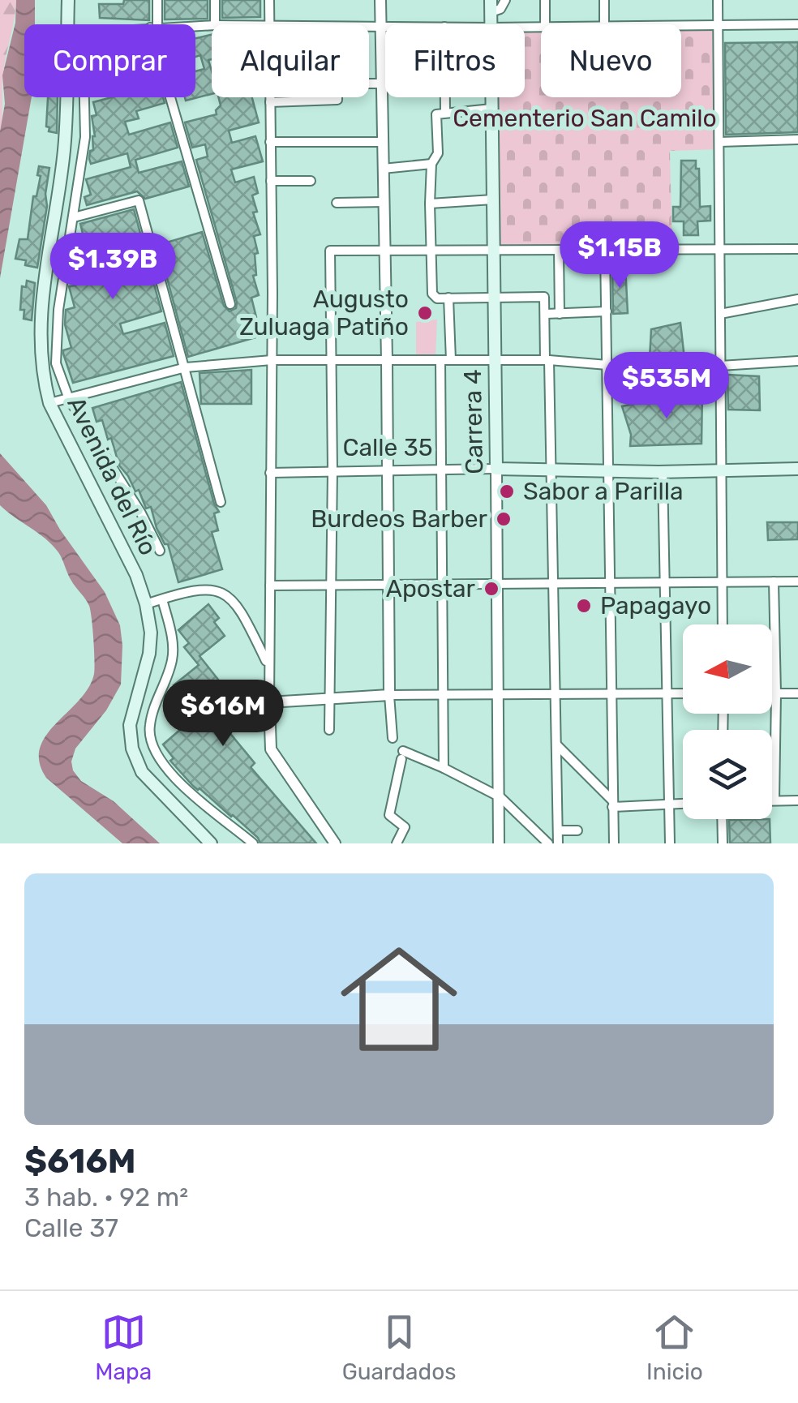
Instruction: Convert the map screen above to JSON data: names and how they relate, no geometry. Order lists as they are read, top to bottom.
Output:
{
  "streets": {
    "main road": ["Carrera 4", "Calle 35", "Avenida del Río"]
  },
  "crossings": [
    ["Carrera 4", "Calle 35"]
  ],
  "parks": ["Cementerio San Camilo"],
  "places": [
    "Augusto Zuluaga Patiño",
    "Sabor a Parilla",
    "Burdeos Barber",
    "Apostar",
    "Papagayo"
  ],
  "north": "left",
  "page": {
    "chip": [
      "Comprar",
      "Alquilar",
      "Filtros",
      "Nuevo"
    ],
    "price": [
      "$1.15B",
      "$1.39B",
      "$535M",
      "$616M"
    ],
    "list": [
      {
        "name": "$616M",
        "note": "3 hab. · 92 m² · Calle 37"
      }
    ],
    "tabs": ["Mapa", "Guardados", "Inicio"]
  }
}
